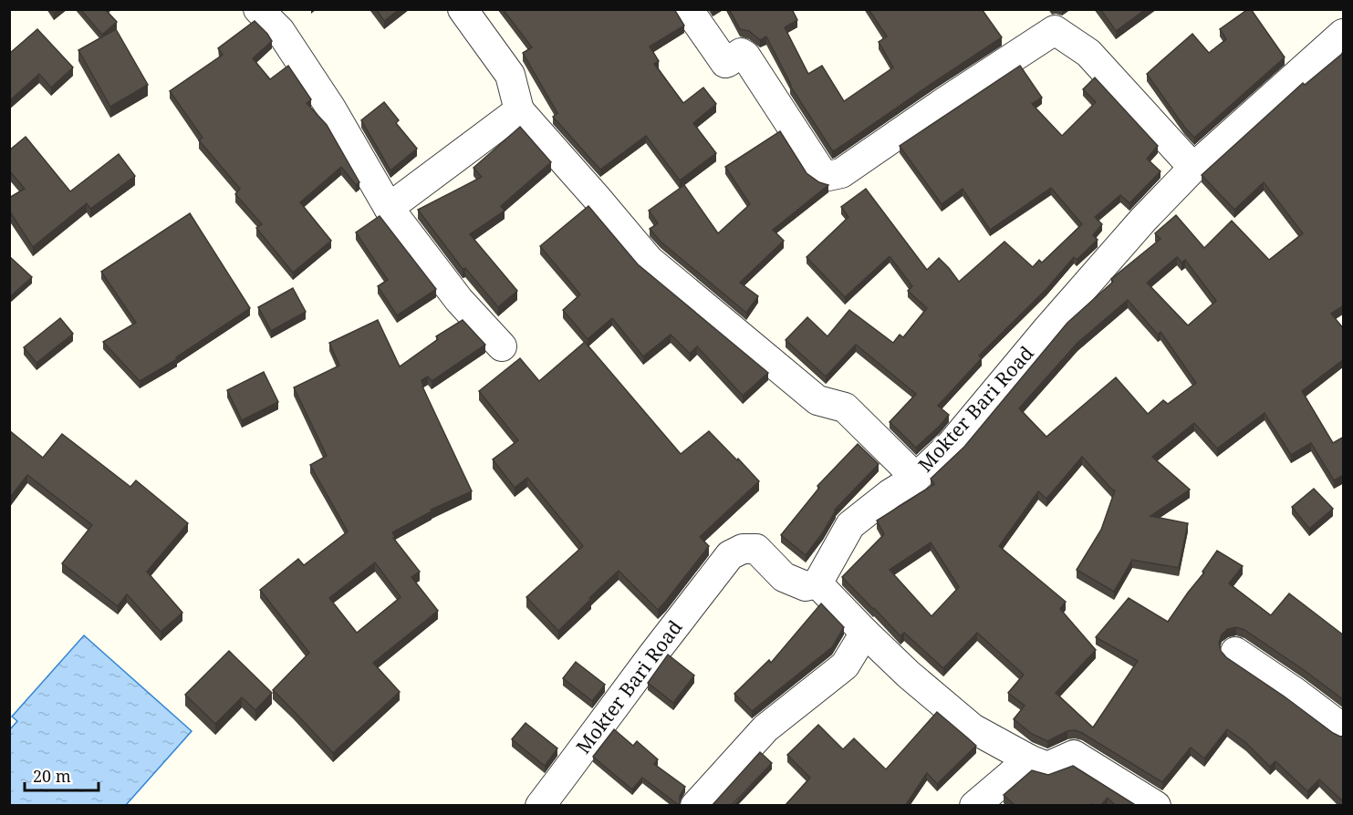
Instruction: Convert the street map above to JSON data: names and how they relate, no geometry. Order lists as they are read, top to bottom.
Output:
{
  "streets": {
    "street": ["Mokter Bari Road"]
  },
  "scale_bar": "20 m"
}
